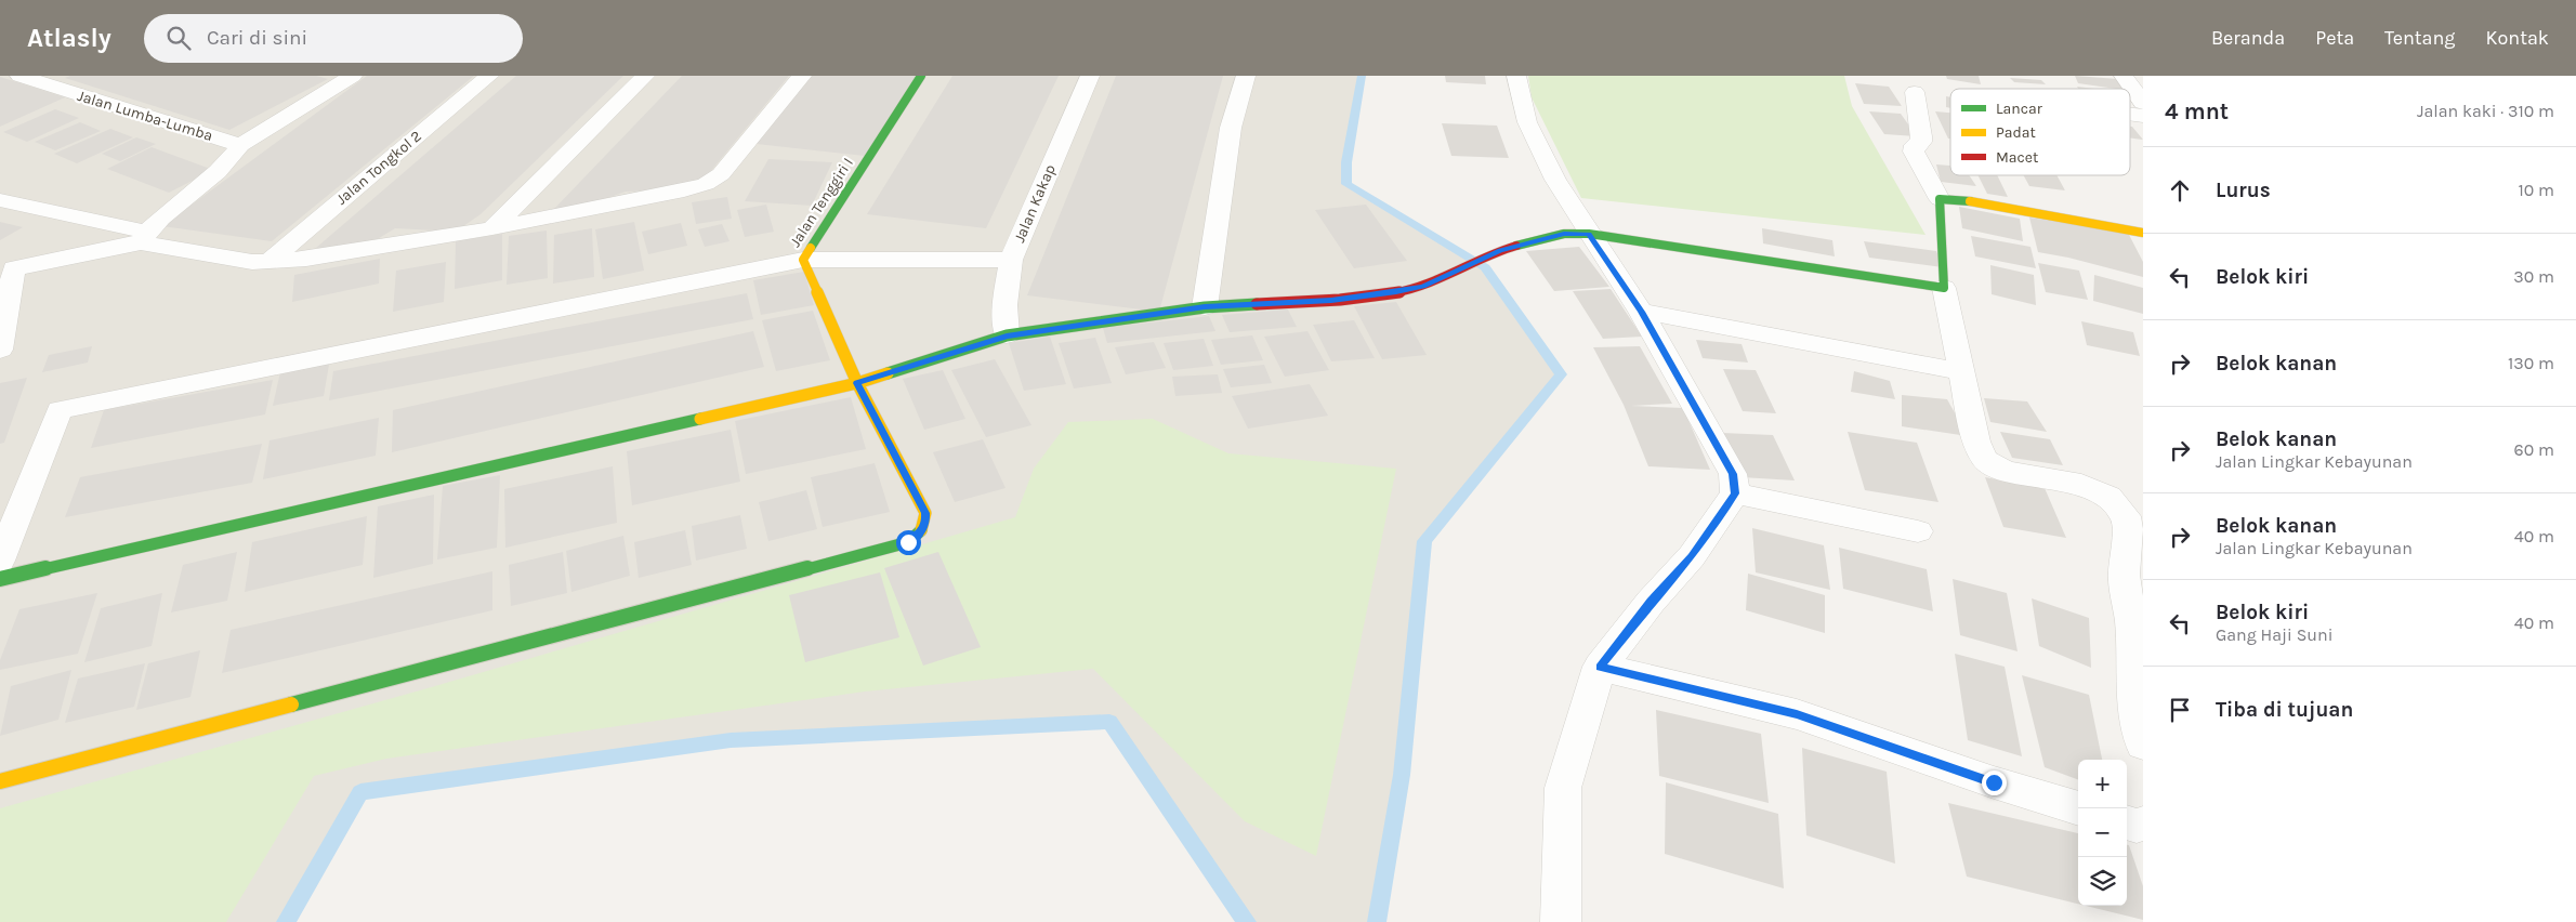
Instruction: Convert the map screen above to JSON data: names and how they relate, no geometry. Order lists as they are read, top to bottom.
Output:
{
  "streets": {
    "street": [
      "Jalan Lumba-Lumba",
      "Jalan Tongkol 2",
      "Jalan Tenggiri I",
      "Jalan Kakap"
    ]
  },
  "legend": ["Lancar", "Padat", "Macet"],
  "page": {
    "header": "Atlasly",
    "search": "Cari di sini",
    "nav": [
      "Beranda",
      "Peta",
      "Tentang",
      "Kontak"
    ],
    "heading": ["4 mnt", "Jalan kaki · 310 m"],
    "list": [
      ["Lurus", "10 m"],
      ["Belok kiri", "30 m"],
      ["Belok kanan", "130 m"],
      ["Belok kanan", "Jalan Lingkar Kebayunan", "60 m"],
      ["Belok kanan", "Jalan Lingkar Kebayunan", "40 m"],
      ["Belok kiri", "Gang Haji Suni", "40 m"],
      "Tiba di tujuan"
    ],
    "map_buttons": ["+", "−"]
  }
}
